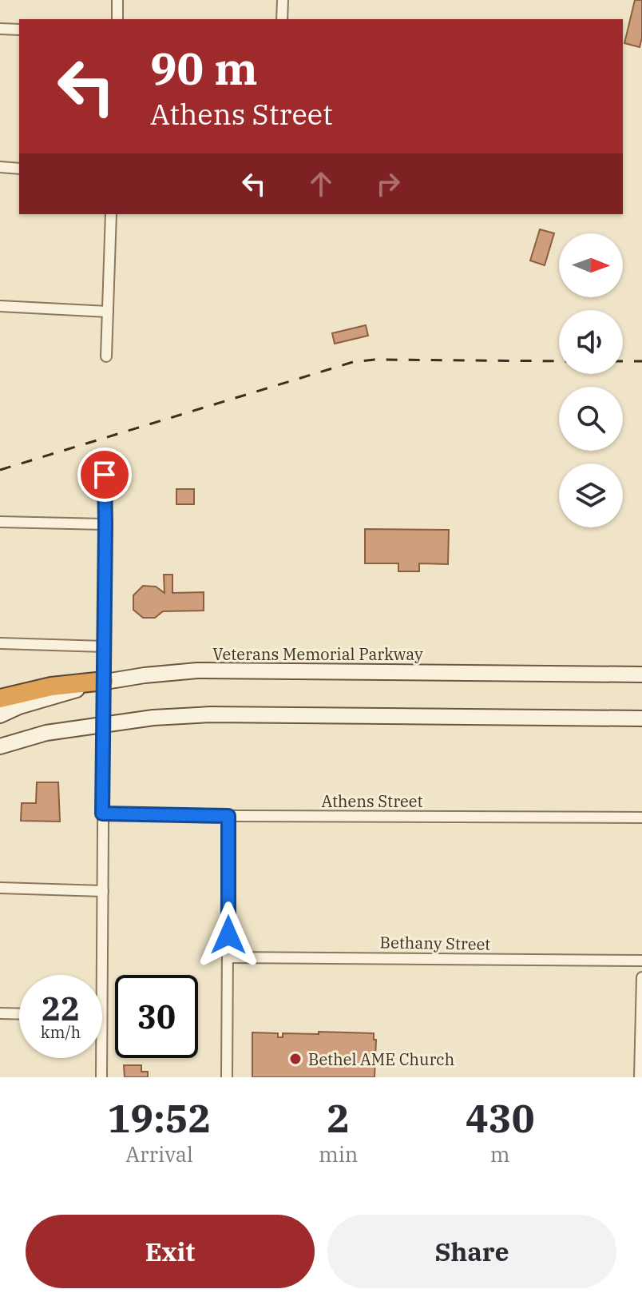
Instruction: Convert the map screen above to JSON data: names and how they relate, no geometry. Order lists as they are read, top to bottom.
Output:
{
  "streets": {
    "street": ["Veterans Memorial Parkway", "Athens Street", "Bethany Street"]
  },
  "places": ["Bethel AME Church"],
  "north": "right",
  "page": {
    "turn": ["90 m", "Athens Street"],
    "speed": "22 km/h",
    "limit": "30",
    "eta": [
      "19:52",
      "Arrival",
      "2",
      "min",
      "430",
      "m"
    ],
    "buttons": ["Exit", "Share"]
  }
}
